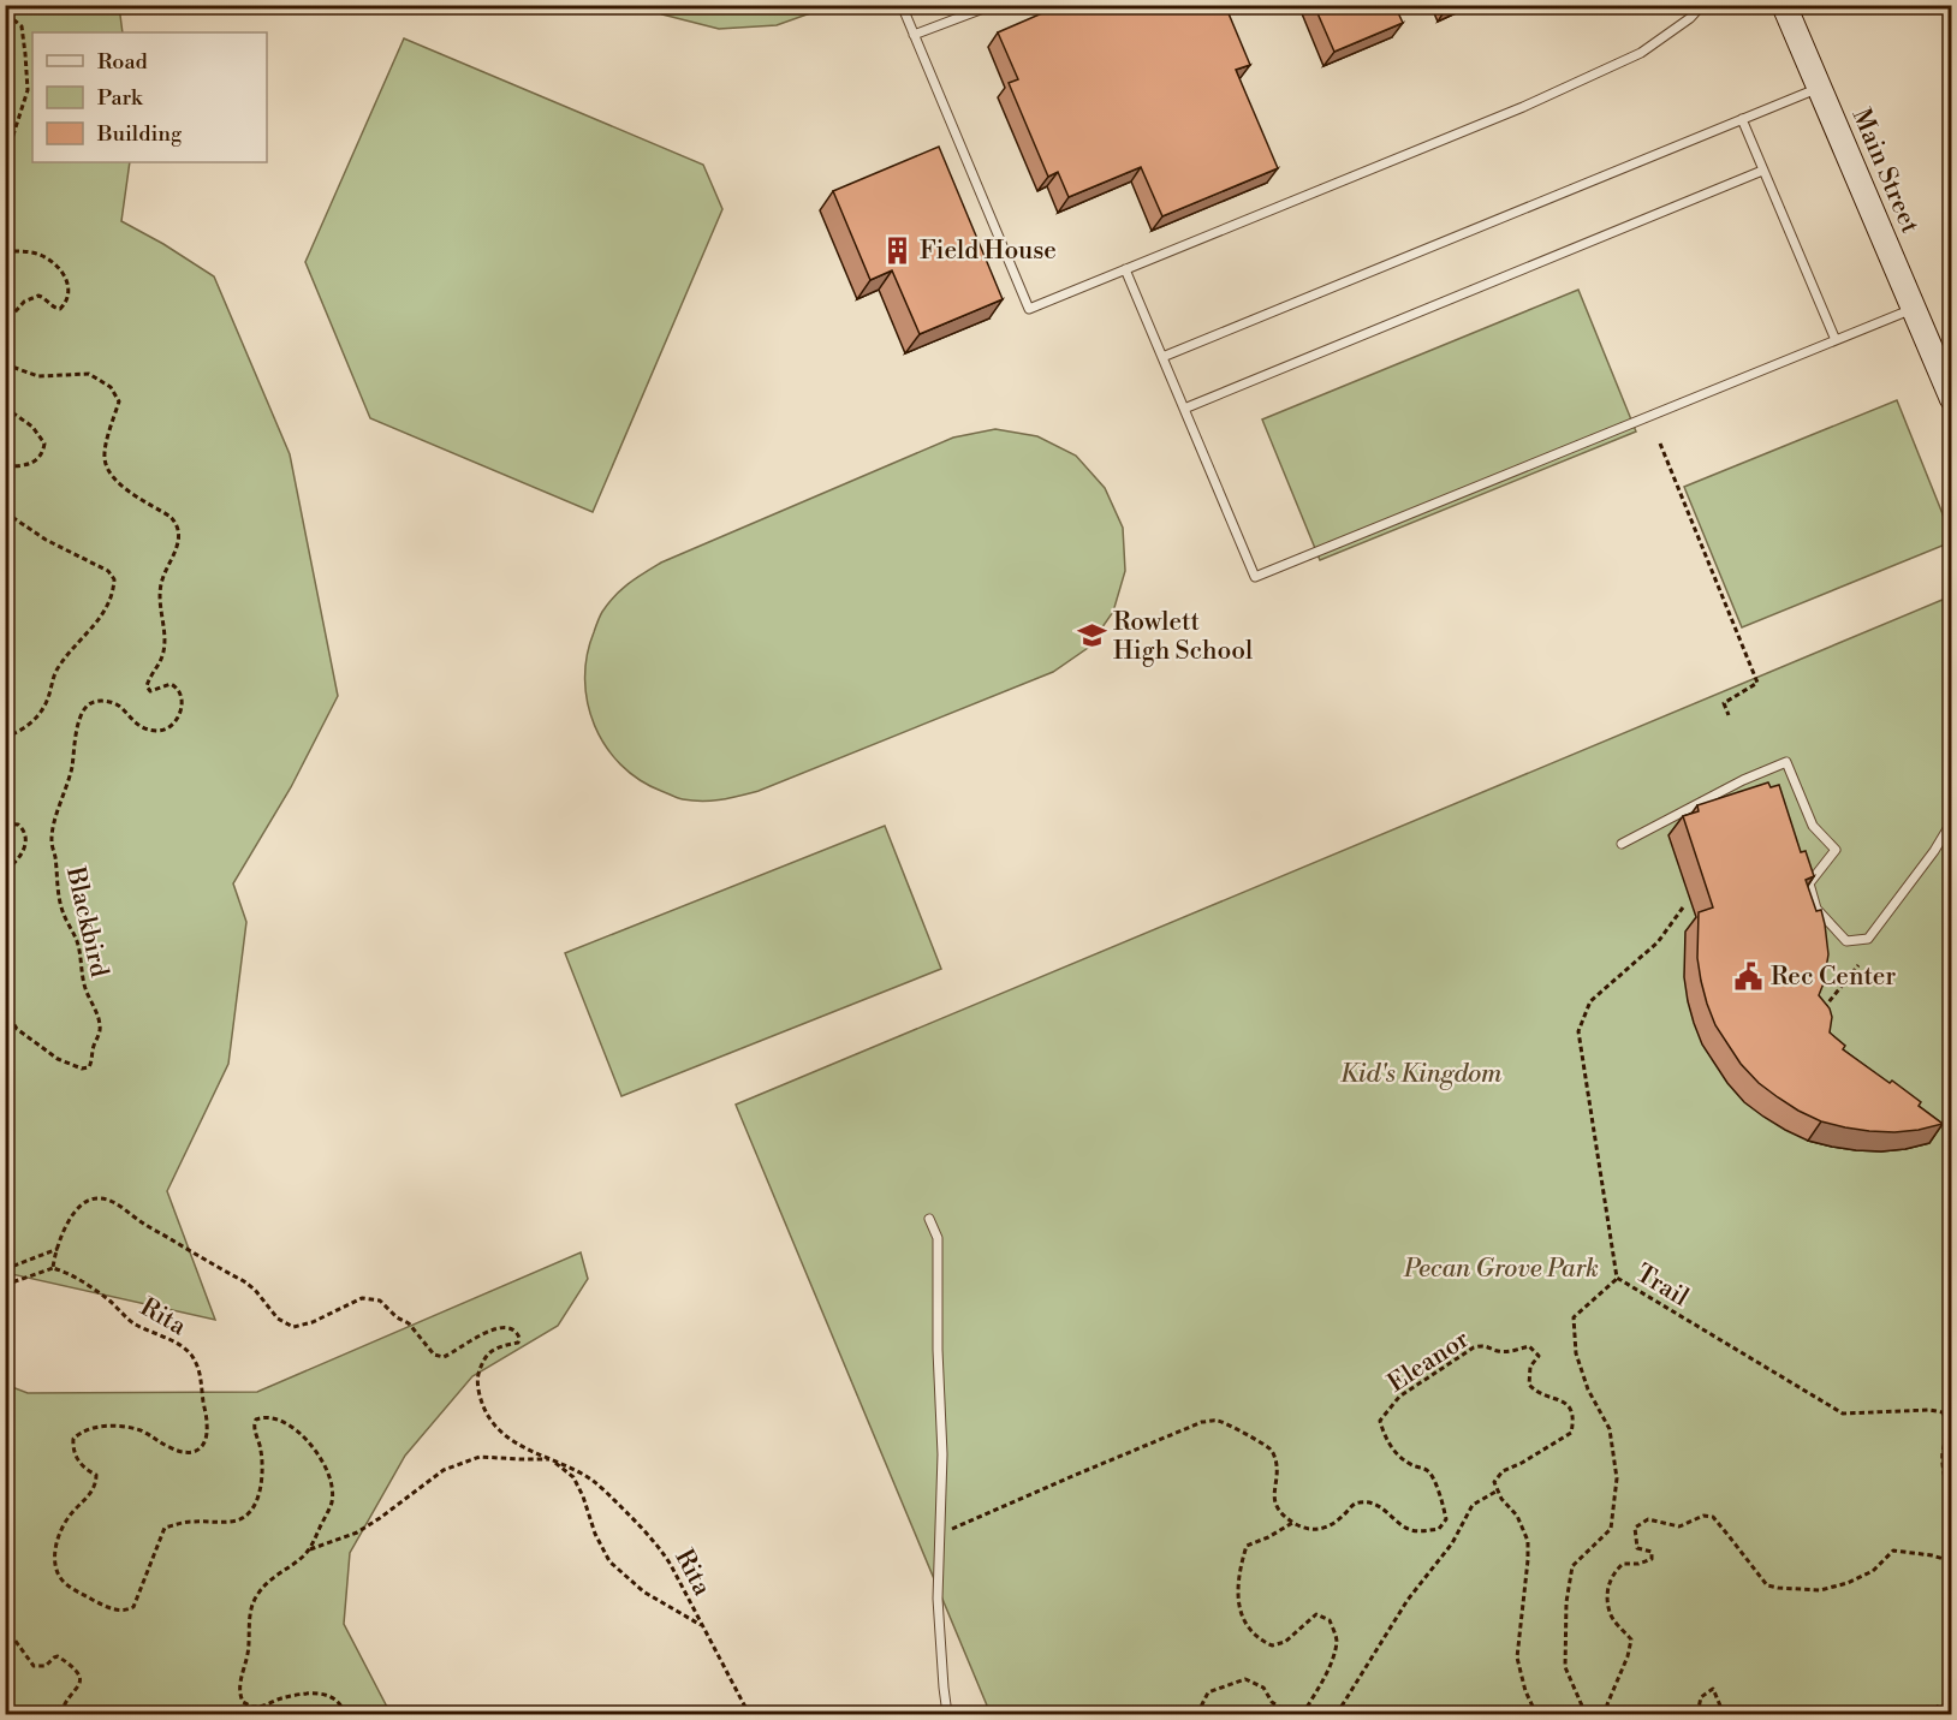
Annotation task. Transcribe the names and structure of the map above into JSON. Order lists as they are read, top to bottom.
{
  "streets": {
    "street": ["Main Street"],
    "path": [
      "Blackbird",
      "Trail",
      "Rita",
      "Eleanor"
    ]
  },
  "parks": ["Kid's Kingdom", "Pecan Grove Park"],
  "places": {
    "building": ["Field House"],
    "school or university": ["Rowlett High School"],
    "public building": ["Rec Center"]
  },
  "legend": ["Road", "Park", "Building"]
}
